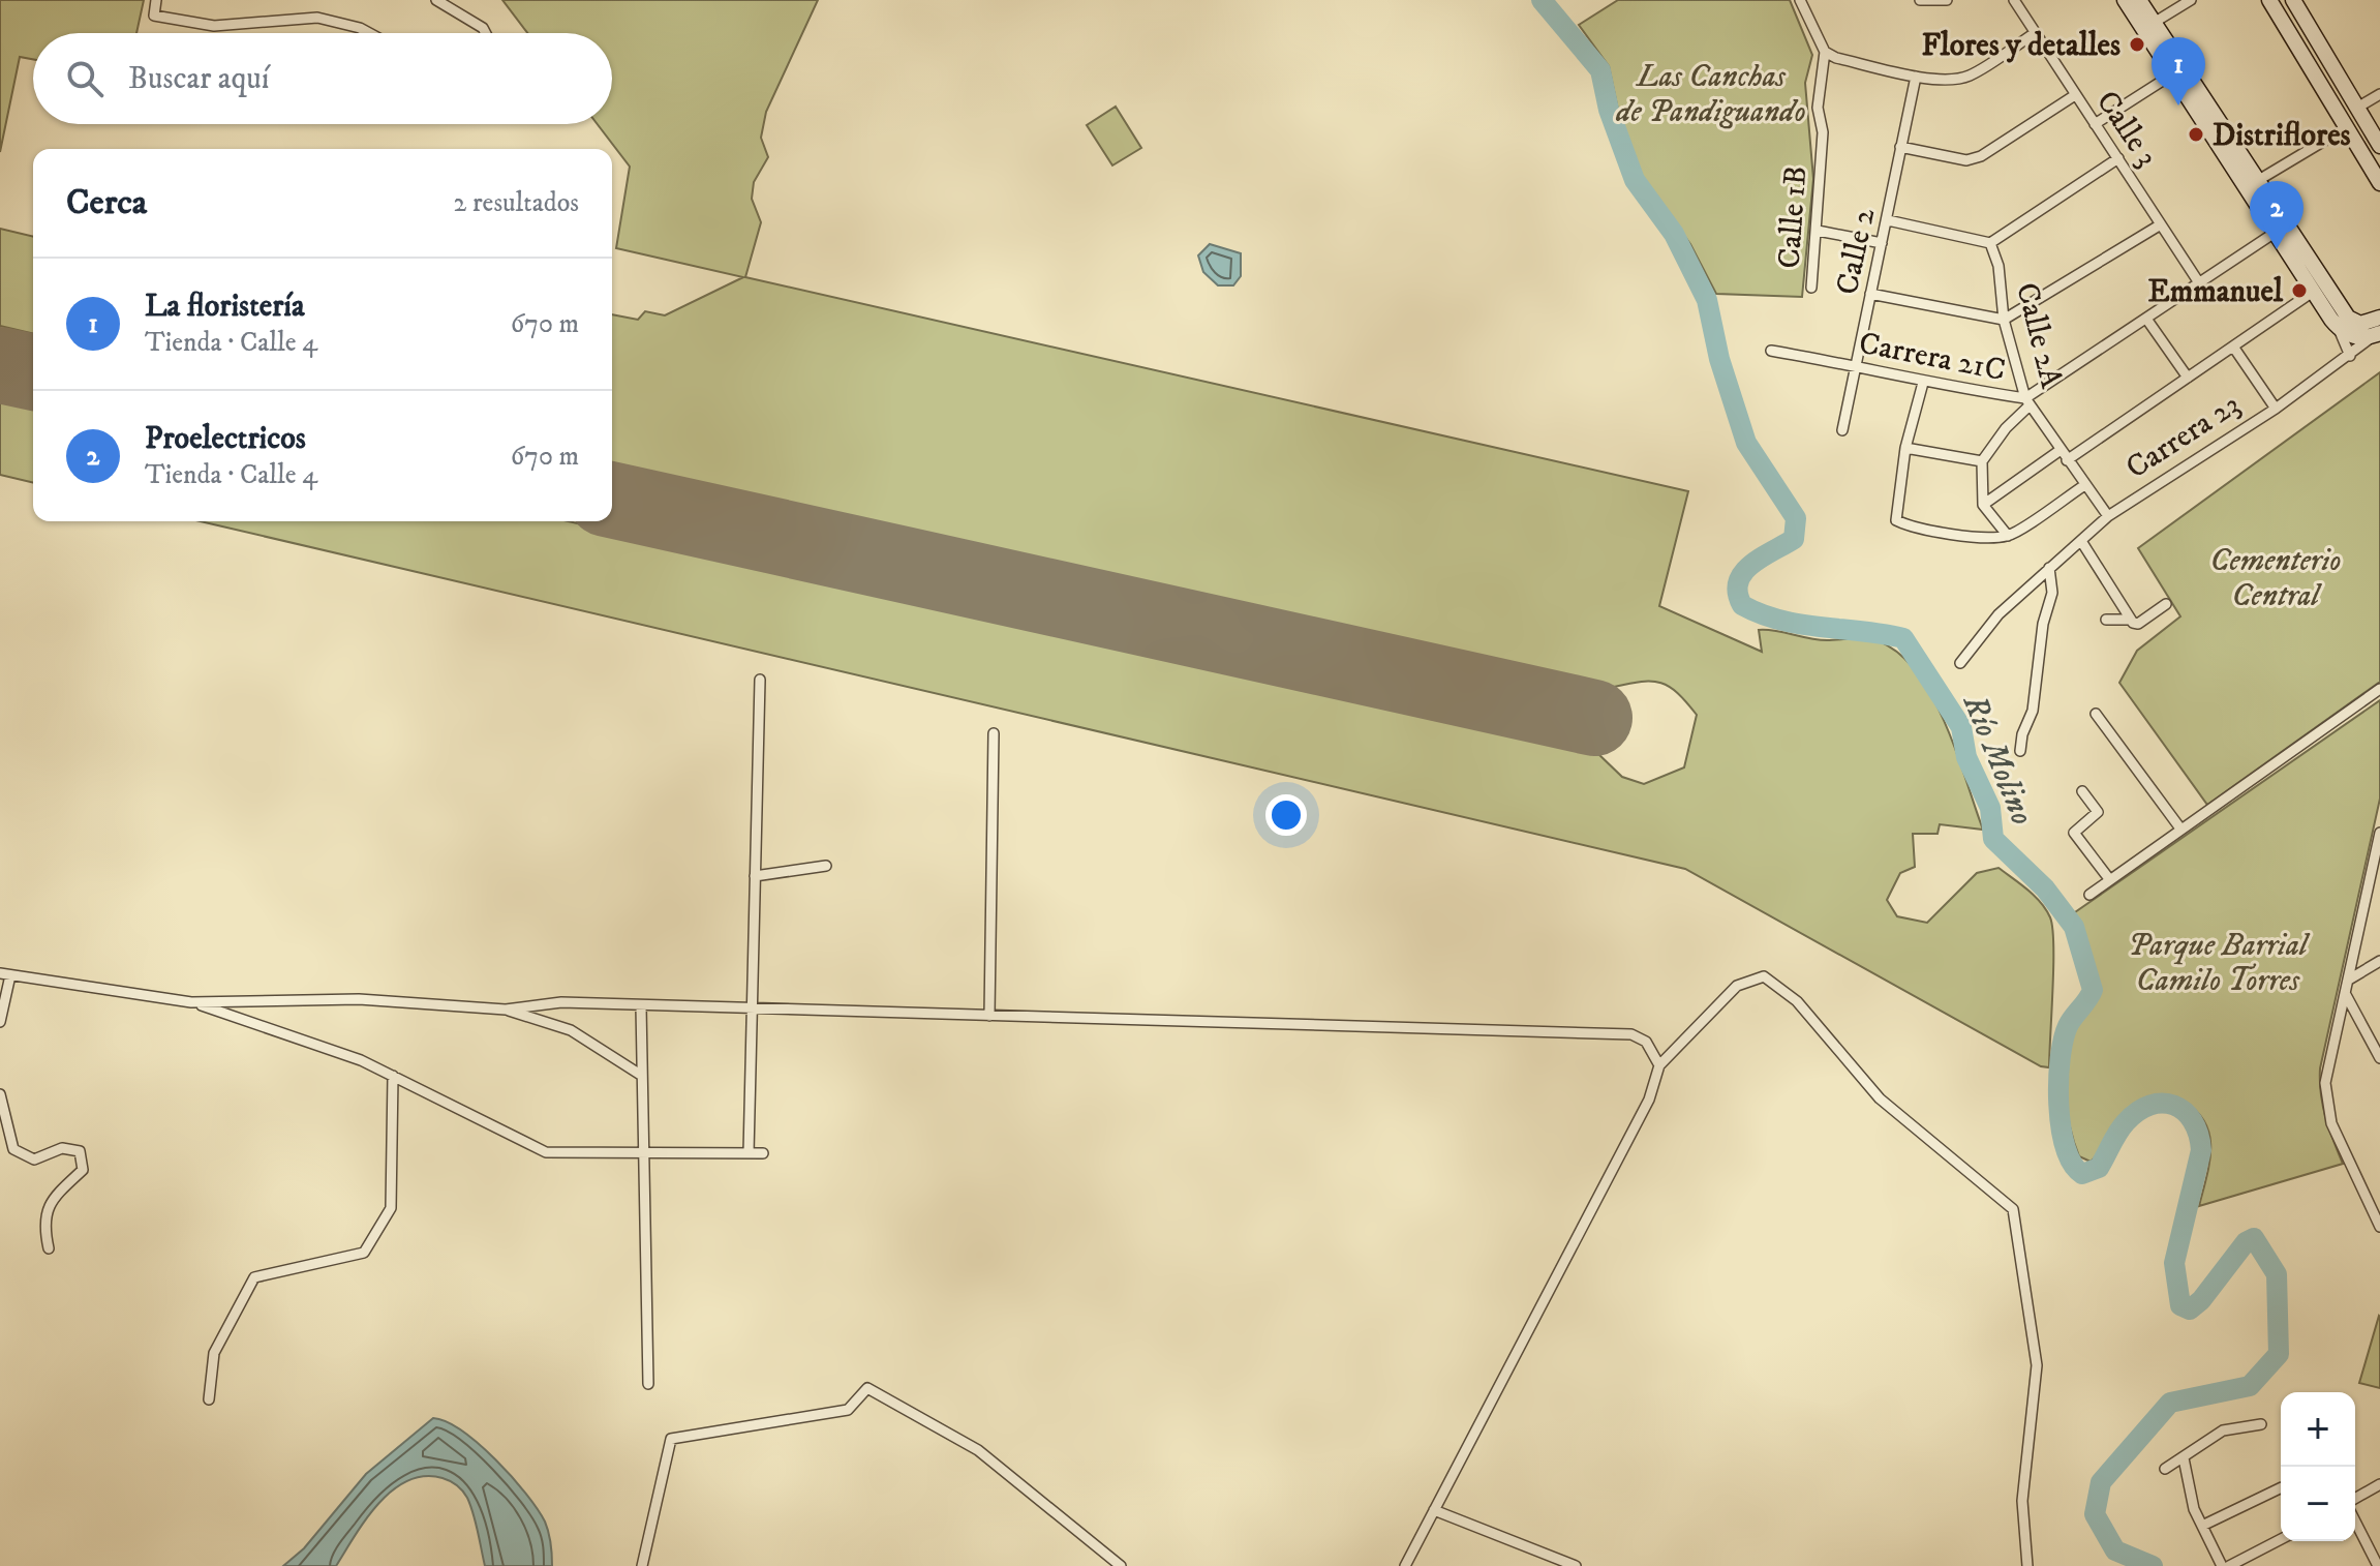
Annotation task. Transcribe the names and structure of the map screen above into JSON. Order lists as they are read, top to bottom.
{
  "streets": {
    "main road": ["Carrera 23"],
    "street": [
      "Calle 3",
      "Calle 1B",
      "Calle 2",
      "Calle 2A",
      "Carrera 21C"
    ]
  },
  "crossings": [
    ["Calle 3", "Carrera 21C"],
    ["Calle 2", "Carrera 21C"],
    ["Calle 2A", "Carrera 21C"],
    ["Calle 2A", "Carrera 23"]
  ],
  "water": ["Río Molino"],
  "parks": ["Las Canchas de Pandiguando", "Cementerio Central", "Parque Barrial Camilo Torres"],
  "places": ["Flores y detalles", "Distriflores", "Emmanuel"],
  "page": {
    "search": "Buscar aquí",
    "pins": ["1", "2"],
    "heading": ["Cerca", "2 resultados"],
    "list": [
      {
        "mark": "1",
        "name": "La floristería",
        "note": "Tienda · Calle 4",
        "value": "670 m"
      },
      {
        "mark": "2",
        "name": "Proelectricos",
        "note": "Tienda · Calle 4",
        "value": "670 m"
      }
    ],
    "map_buttons": ["+", "−"]
  }
}
